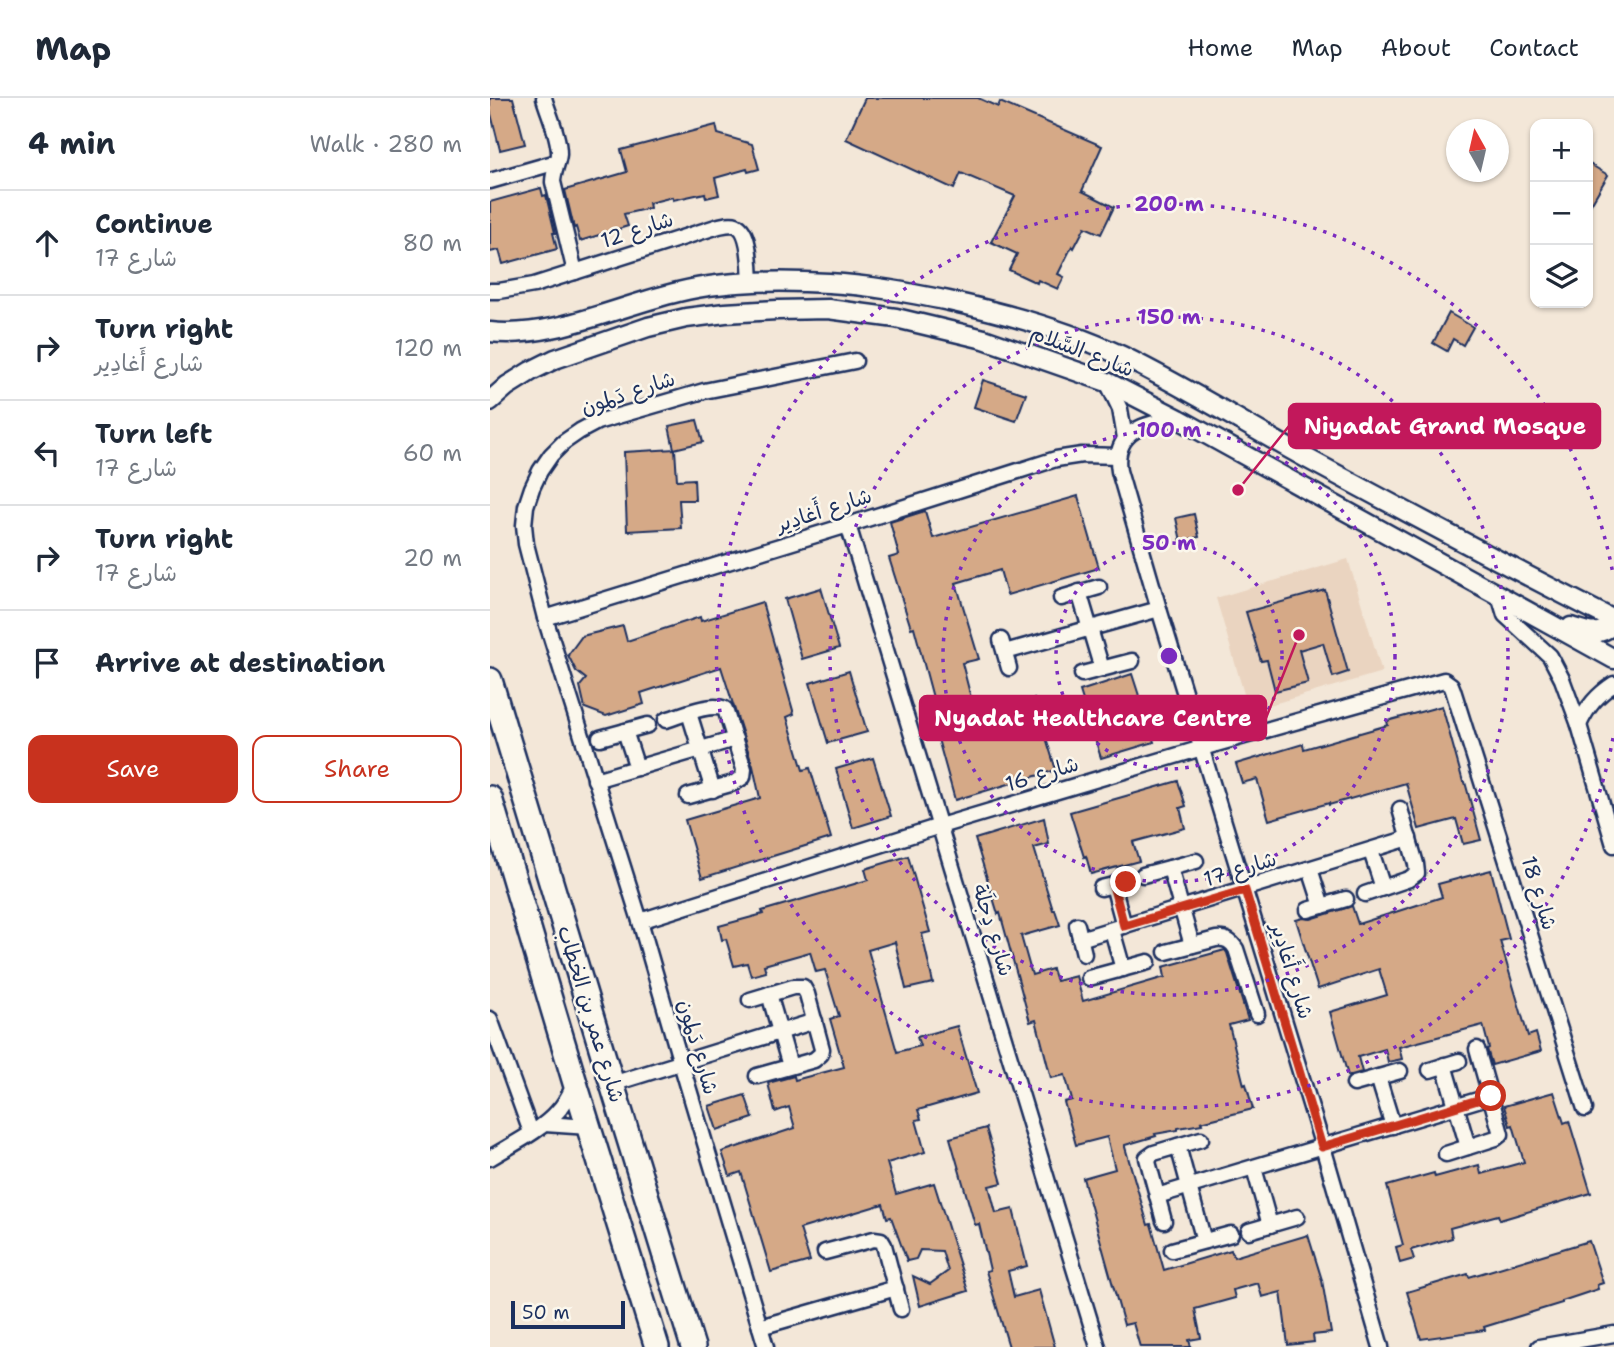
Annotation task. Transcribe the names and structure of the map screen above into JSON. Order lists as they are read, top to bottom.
{
  "streets": {
    "main road": ["شارع عمر بن الخطاب"],
    "street": [
      "شارع 12",
      "شارع السَّلام",
      "شارع دَلمون",
      "شارع أَغادِير",
      "شارع 16",
      "شارع 17",
      "شارع 18",
      "شارع دِجلَة"
    ]
  },
  "crossings": [
    ["شارع 12", "شارع السَّلام"],
    ["شارع دَلمون", "شارع أَغادِير"],
    ["شارع دَلمون", "شارع 16"],
    ["شارع أَغادِير", "شارع 16"],
    ["شارع أَغادِير", "شارع 17"],
    ["شارع أَغادِير", "شارع دِجلَة"],
    ["شارع 16", "شارع 18"],
    ["شارع 16", "شارع دِجلَة"]
  ],
  "places": ["Niyadat Grand Mosque", "Nyadat Healthcare Centre"],
  "scale_bar": "50 m",
  "north": "top",
  "page": {
    "header": "Map",
    "nav": [
      "Home",
      "Map",
      "About",
      "Contact"
    ],
    "heading": ["4 min", "Walk · 280 m"],
    "map_buttons": ["+", "−"],
    "list": [
      ["Continue", "شارع 17", "80 m"],
      ["Turn right", "شارع أَغادِير", "120 m"],
      ["Turn left", "شارع 17", "60 m"],
      ["Turn right", "شارع 17", "20 m"],
      "Arrive at destination"
    ],
    "buttons": ["Save", "Share"],
    "scale": "50 m"
  },
  "rings": [
    "200 m",
    "150 m",
    "100 m",
    "50 m"
  ]
}
